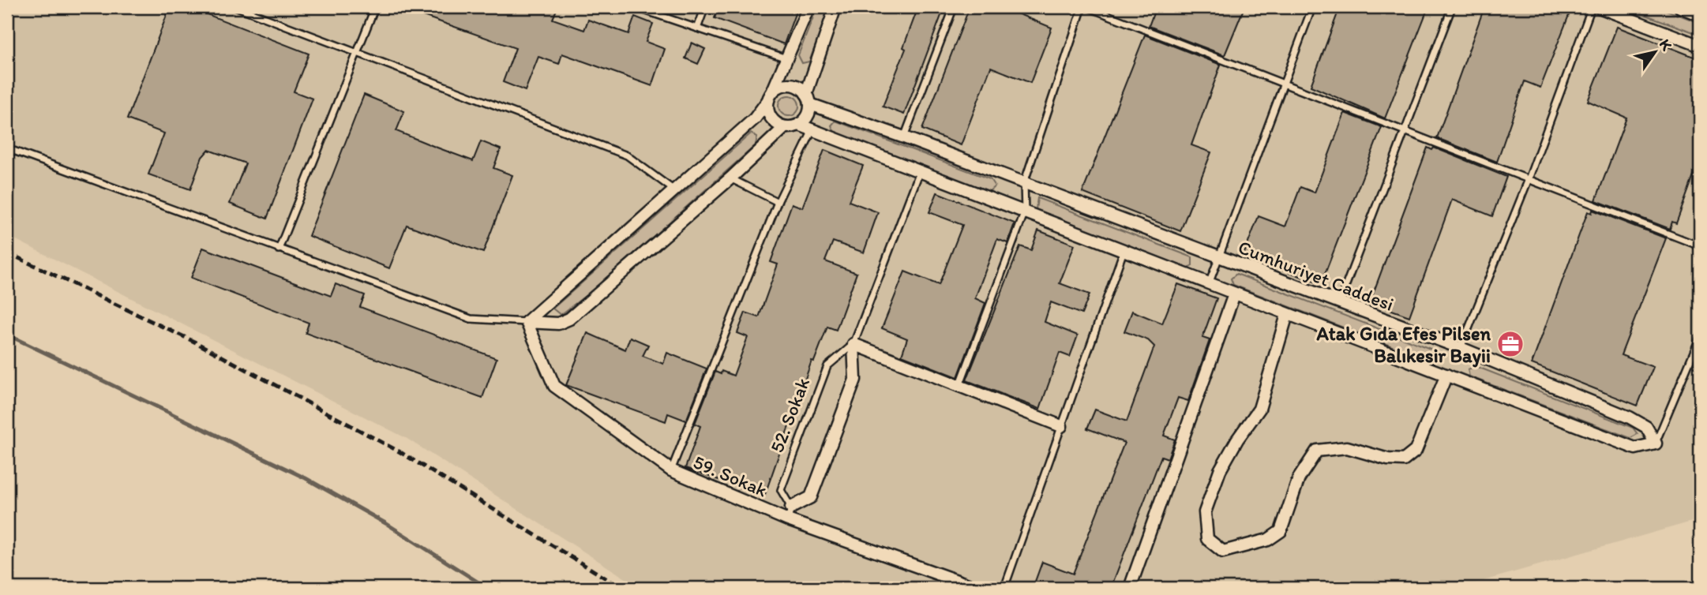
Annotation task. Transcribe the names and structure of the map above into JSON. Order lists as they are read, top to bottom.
{
  "streets": {
    "street": ["Cumhuriyet Caddesi", "52. Sokak", "59. Sokak"]
  },
  "crossings": [
    ["52. Sokak", "59. Sokak"]
  ],
  "places": {
    "office": ["Atak Gıda Efes Pilsen Balıkesir Bayii"]
  },
  "north": "top right"
}
